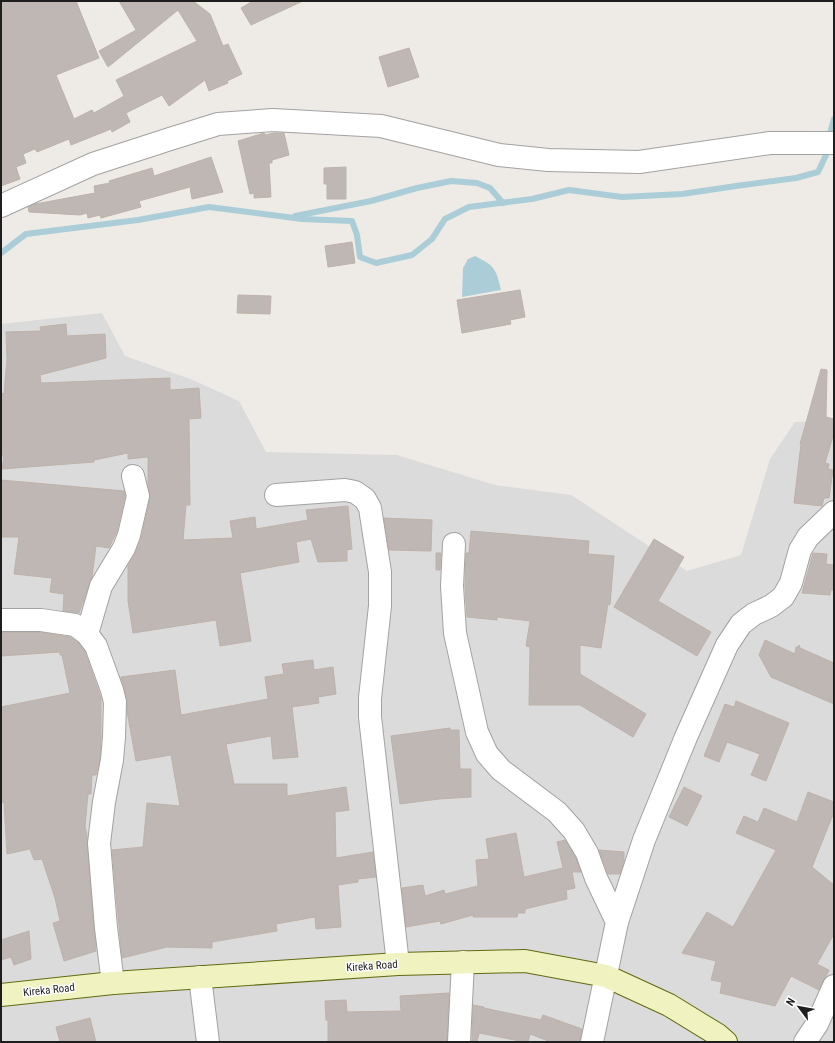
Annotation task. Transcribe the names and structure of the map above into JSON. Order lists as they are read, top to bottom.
{
  "streets": {
    "main road": ["Kireka Road"]
  },
  "north": "top left"
}
